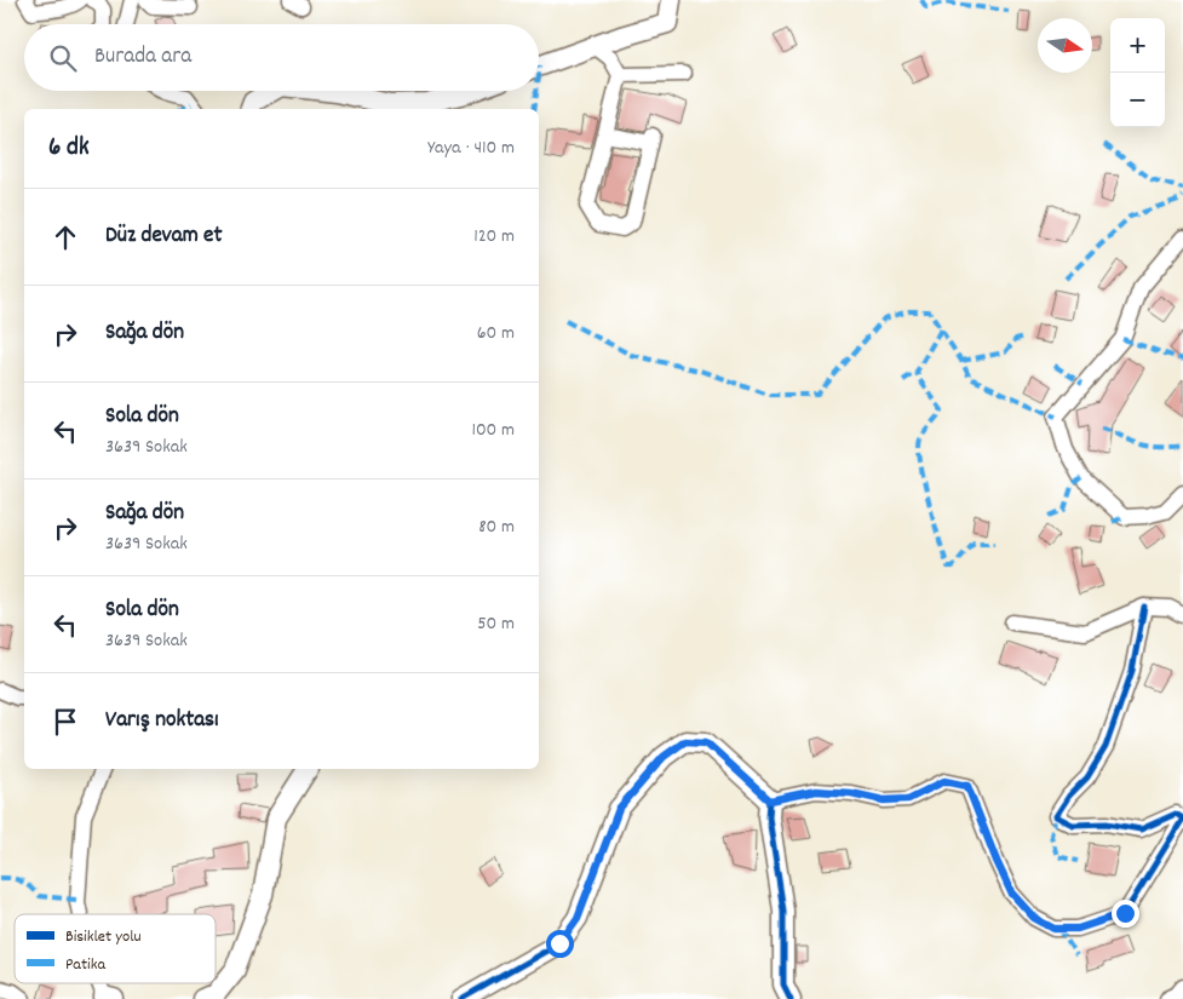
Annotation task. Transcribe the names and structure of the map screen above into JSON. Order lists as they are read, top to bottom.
{
  "legend": ["Bisiklet yolu", "Patika"],
  "north": "right",
  "page": {
    "map_buttons": ["+", "−"],
    "search": "Burada ara",
    "heading": ["6 dk", "Yaya · 410 m"],
    "list": [
      ["Düz devam et", "120 m"],
      ["Sağa dön", "60 m"],
      ["Sola dön", "3639 Sokak", "100 m"],
      ["Sağa dön", "3639 Sokak", "80 m"],
      ["Sola dön", "3639 Sokak", "50 m"],
      "Varış noktası"
    ]
  }
}
